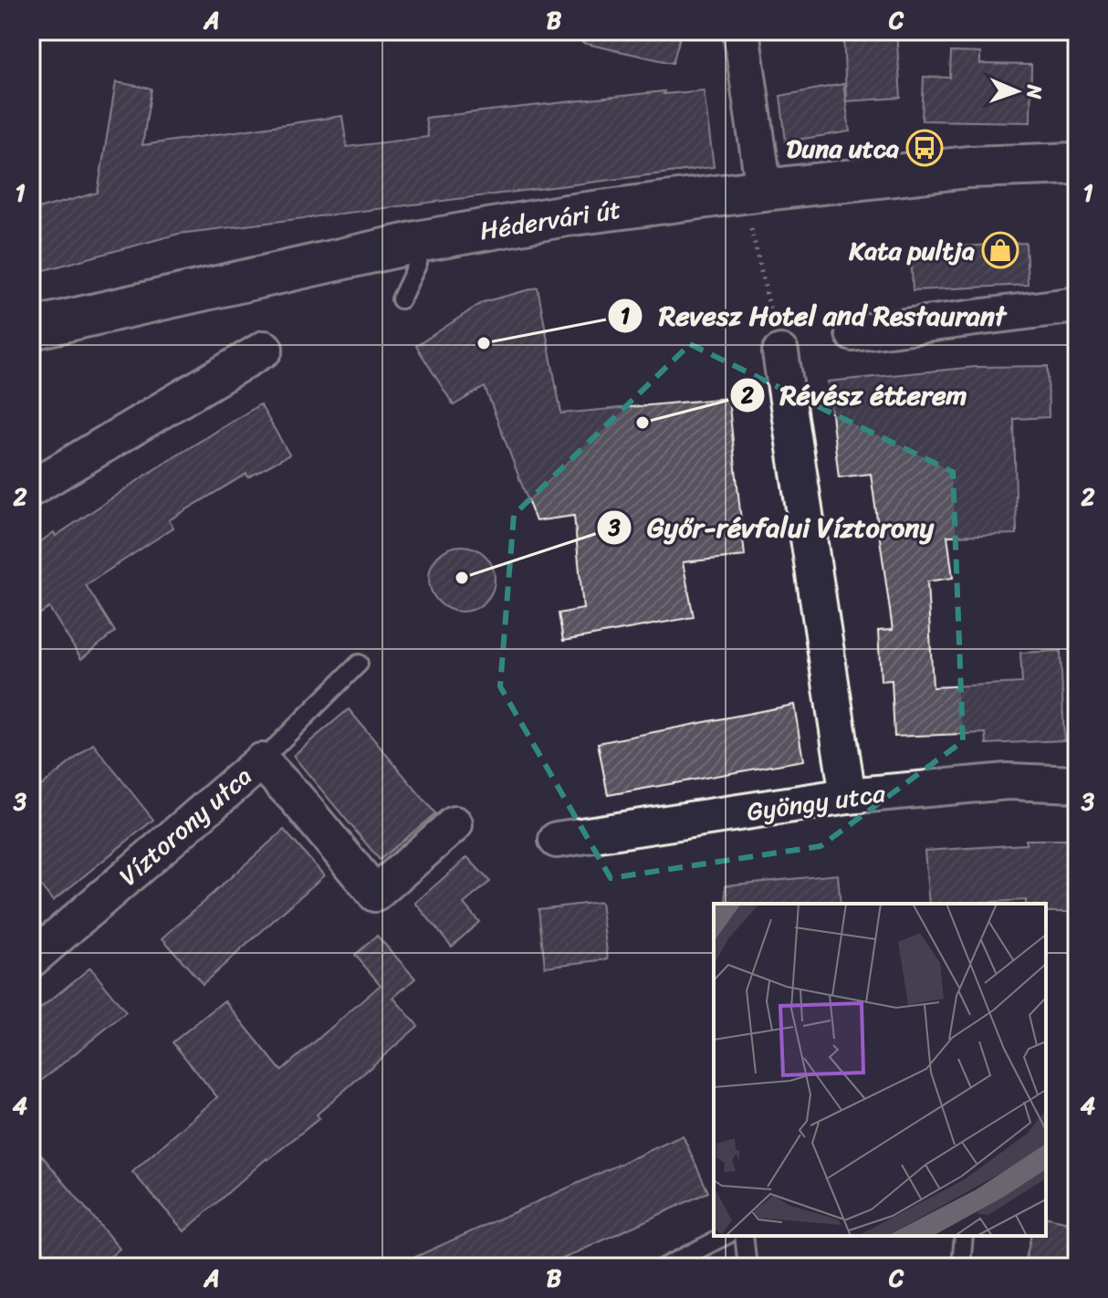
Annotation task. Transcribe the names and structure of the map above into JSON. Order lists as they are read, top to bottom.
{
  "streets": {
    "street": ["Hédervári út", "Gyöngy utca", "Víztorony utca"]
  },
  "places": {
    "bus stop": ["Duna utca"],
    "shop": ["Kata pultja"],
    "other": ["Revesz Hotel and Restaurant", "Révész étterem", "Győr-révfalui Víztorony"]
  },
  "north": "right",
  "grid": {
    "columns": ["A", "B", "C"],
    "rows": [
      "1",
      "2",
      "3",
      "4"
    ]
  }
}
